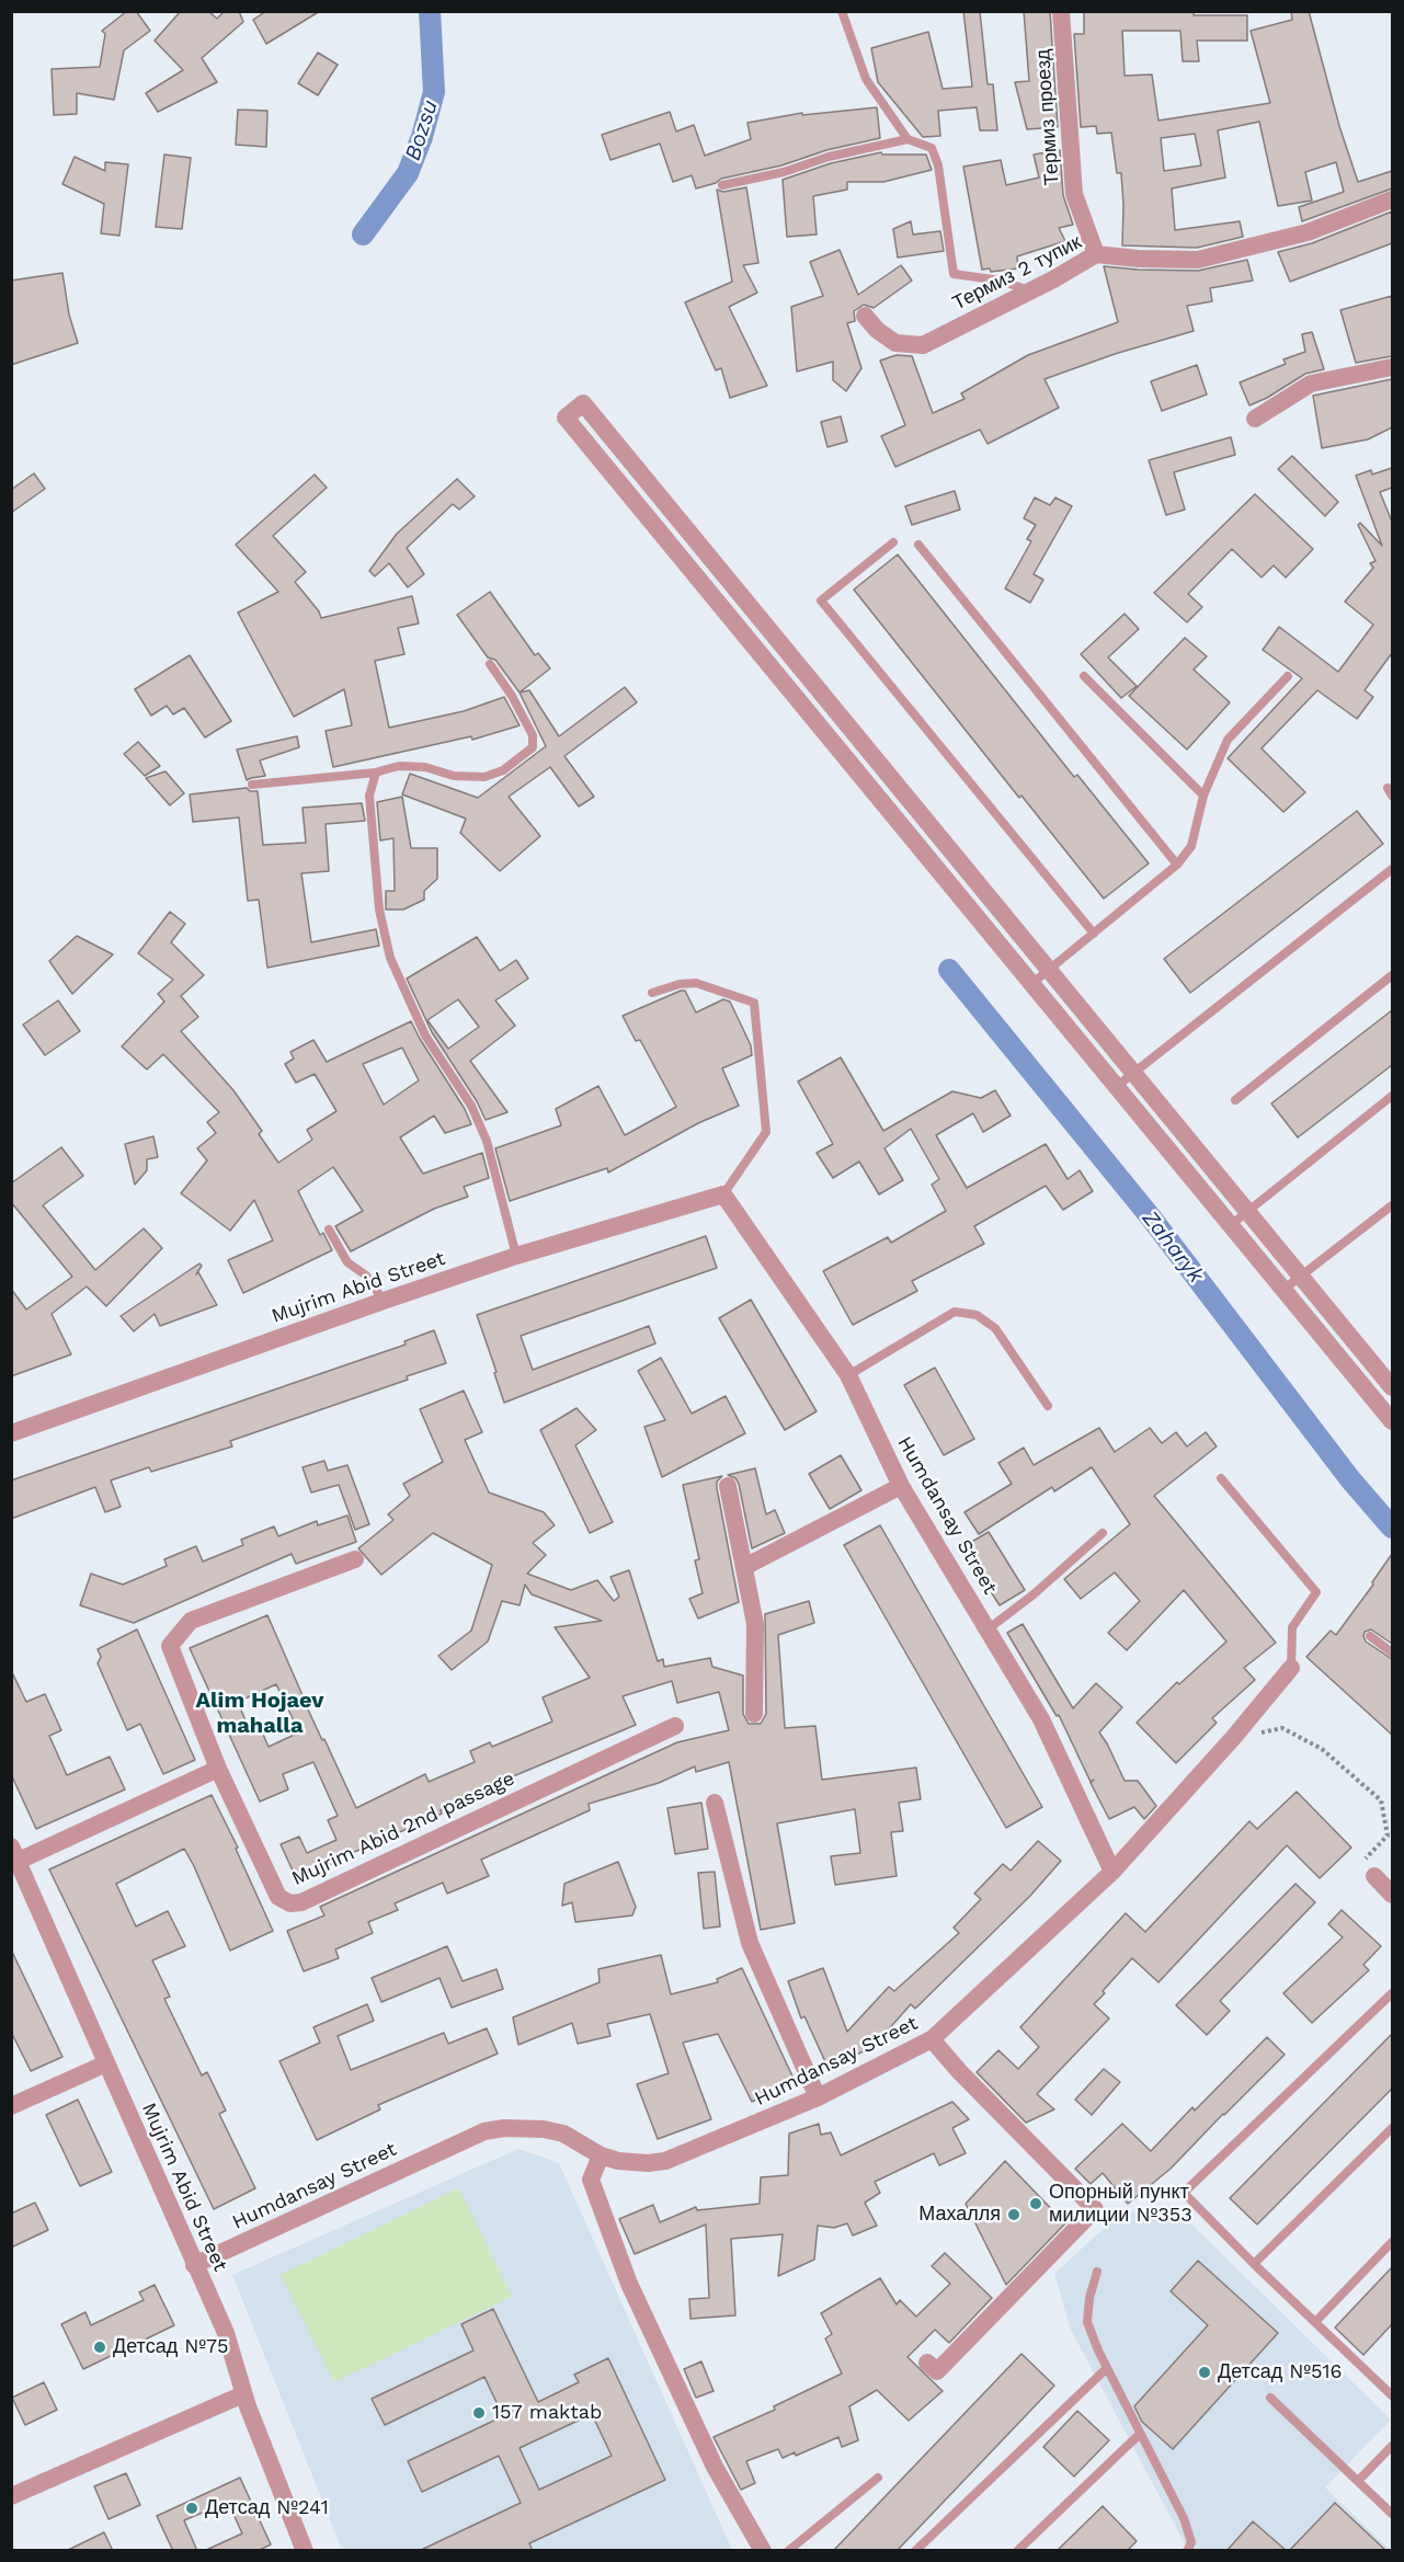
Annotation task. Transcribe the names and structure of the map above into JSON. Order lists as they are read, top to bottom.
{
  "streets": {
    "street": [
      "Термиз проезд",
      "Термиз 2 тупик",
      "Mujrim Abid Street",
      "Humdansay Street",
      "Mujrim Abid 2nd passage"
    ]
  },
  "crossings": [
    ["Термиз проезд", "Термиз 2 тупик"],
    ["Mujrim Abid Street", "Humdansay Street"]
  ],
  "districts": ["Alim Hojaev mahalla"],
  "water": ["Bozsu", "Zaharyk"],
  "places": [
    "Опорный пункт милиции №353",
    "Махалля",
    "Детсад №75",
    "Детсад №516",
    "157 maktab",
    "Детсад №241"
  ]
}
